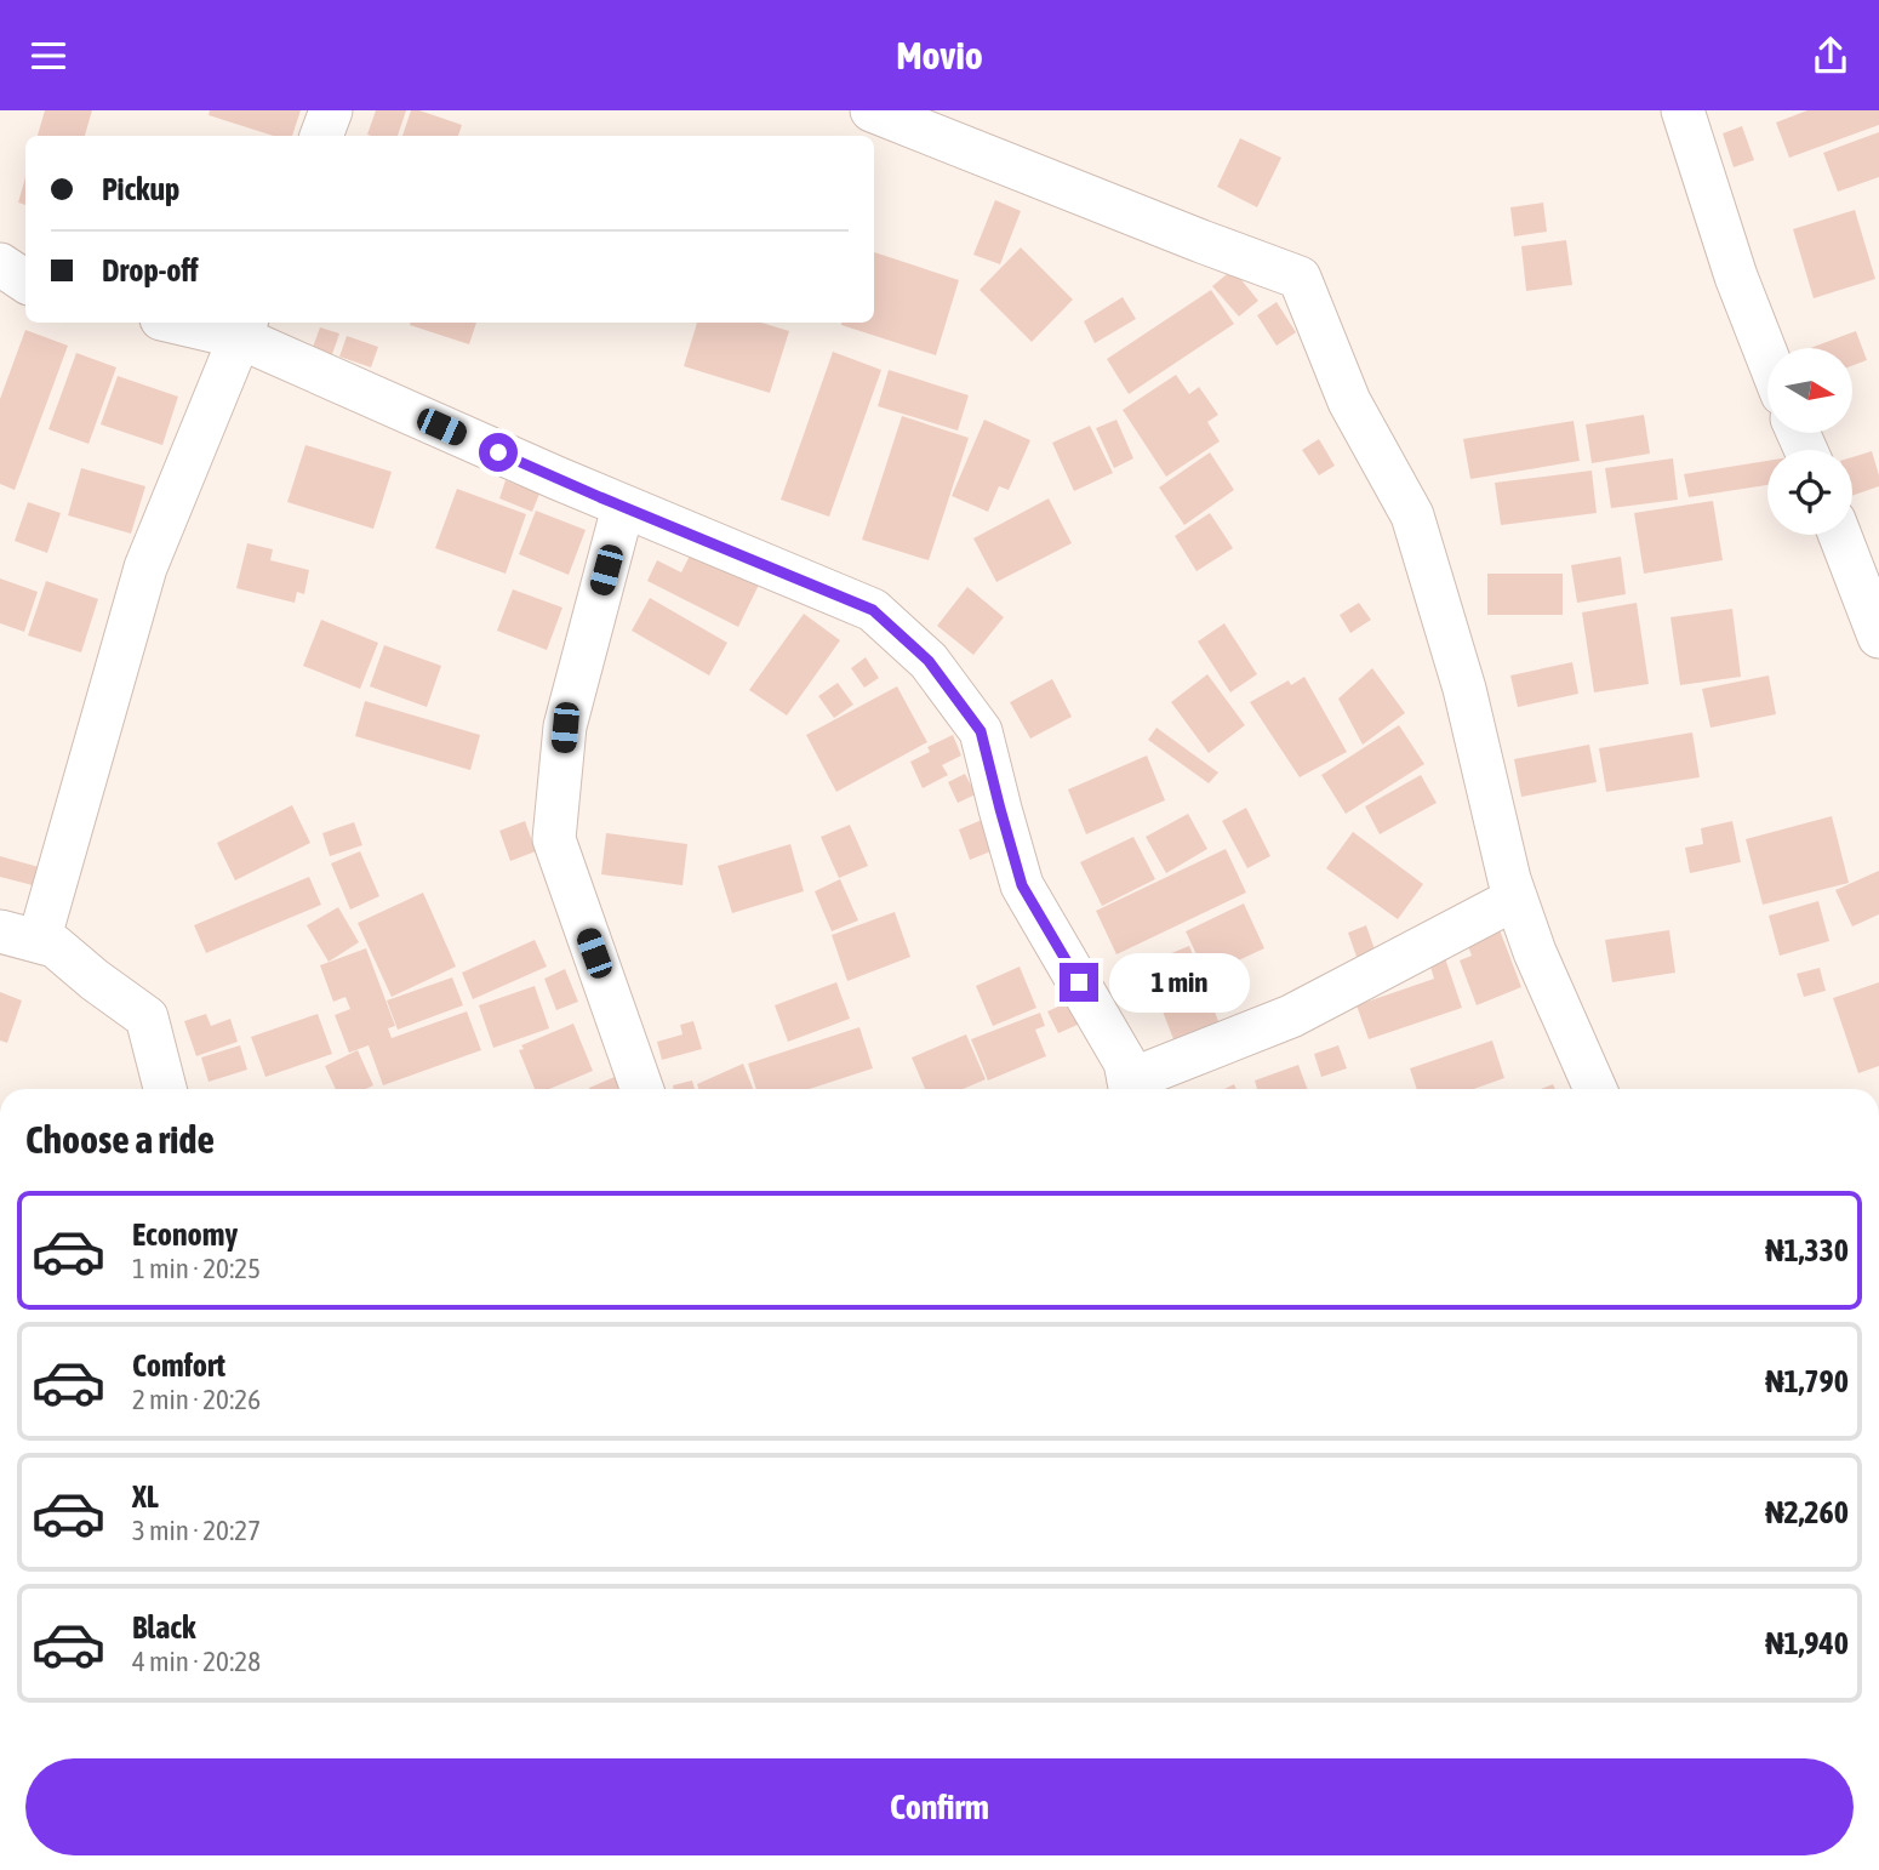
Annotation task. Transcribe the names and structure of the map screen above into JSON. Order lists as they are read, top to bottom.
{
  "north": "right",
  "page": {
    "header": "Movio",
    "banner": ["Pickup", "Drop-off"],
    "bubble": "1 min",
    "heading": "Choose a ride",
    "list": [
      {
        "name": "Economy",
        "note": "1 min · 20:25",
        "value": "₦1,330"
      },
      {
        "name": "Comfort",
        "note": "2 min · 20:26",
        "value": "₦1,790"
      },
      {
        "name": "XL",
        "note": "3 min · 20:27",
        "value": "₦2,260"
      },
      {
        "name": "Black",
        "note": "4 min · 20:28",
        "value": "₦1,940"
      }
    ],
    "buttons": "Confirm"
  }
}
